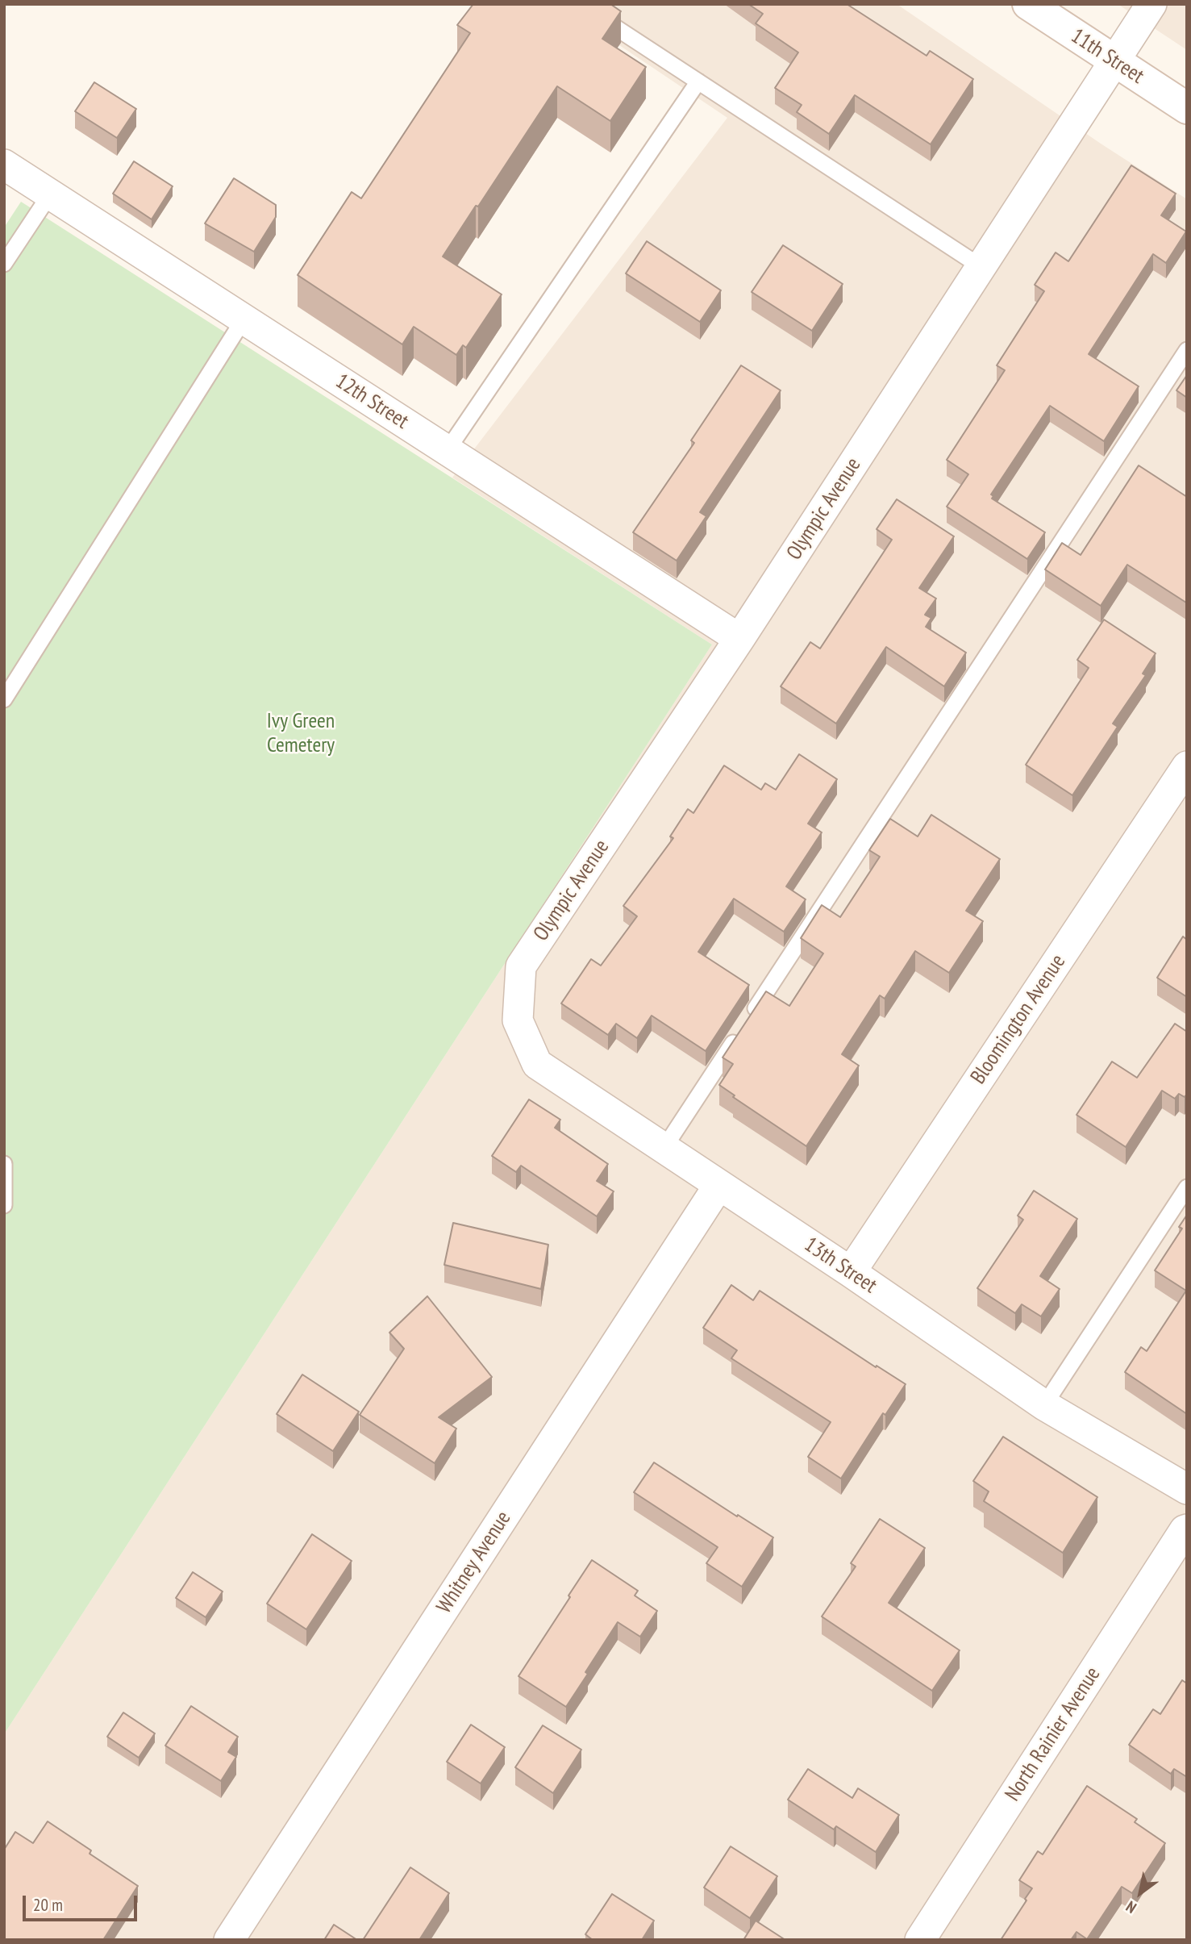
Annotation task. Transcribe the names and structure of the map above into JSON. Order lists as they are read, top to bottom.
{
  "streets": {
    "main road": ["11th Street"],
    "street": [
      "12th Street",
      "Olympic Avenue",
      "Bloomington Avenue",
      "13th Street",
      "Whitney Avenue",
      "North Rainier Avenue"
    ]
  },
  "crossings": [
    ["11th Street", "Olympic Avenue"],
    ["12th Street", "Olympic Avenue"],
    ["Olympic Avenue", "13th Street"],
    ["Bloomington Avenue", "13th Street"],
    ["13th Street", "Whitney Avenue"]
  ],
  "parks": ["Ivy Green Cemetery"],
  "scale_bar": "20 m",
  "north": "bottom left"
}
